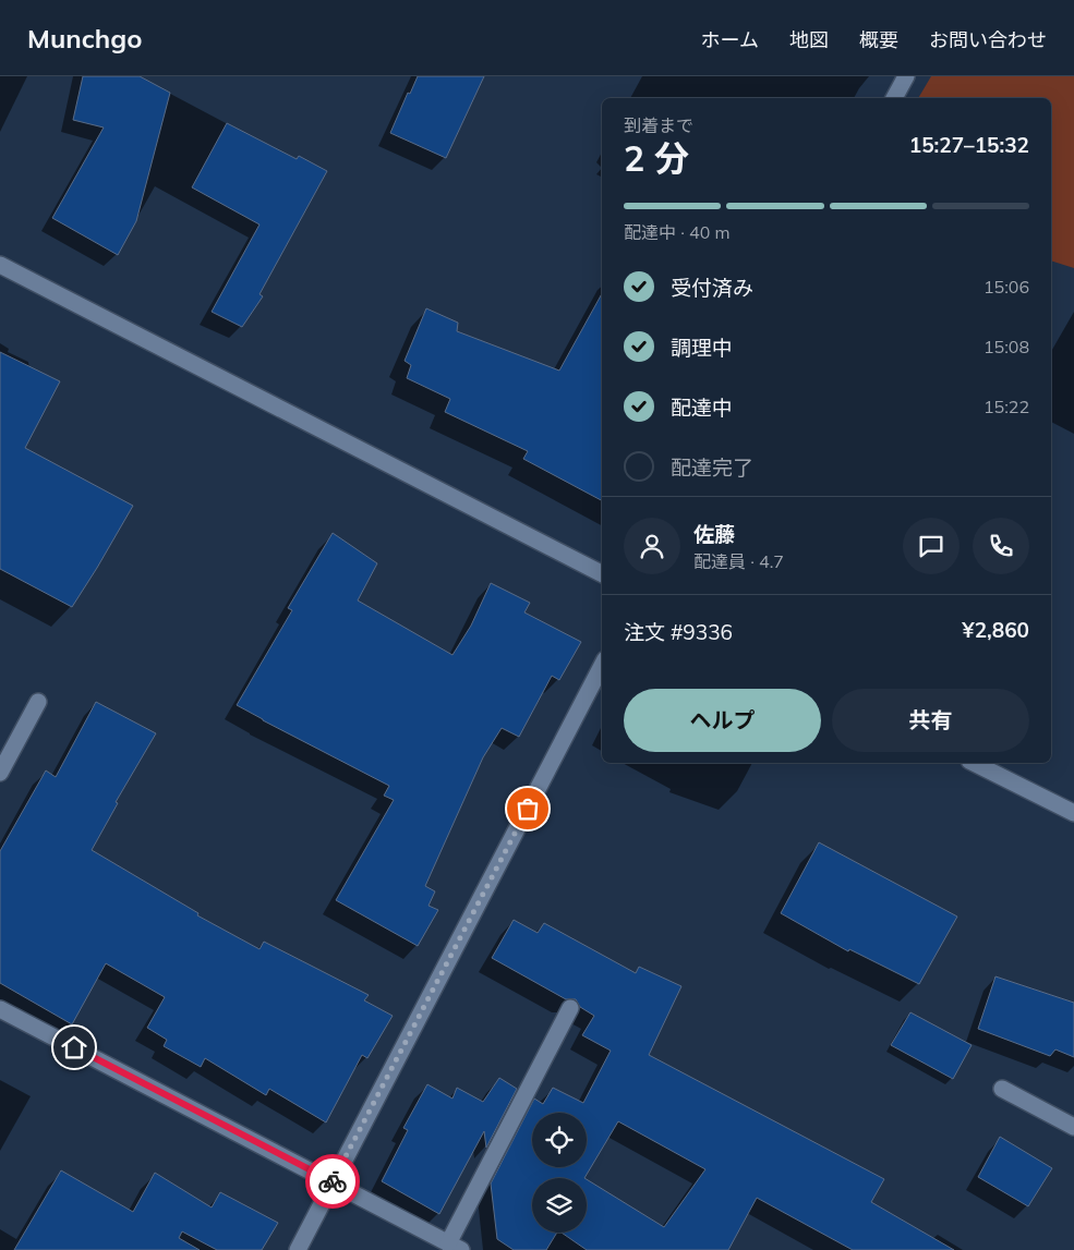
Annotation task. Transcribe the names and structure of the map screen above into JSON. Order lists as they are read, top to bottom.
{
  "page": {
    "header": "Munchgo",
    "nav": [
      "ホーム",
      "地図",
      "概要",
      "お問い合わせ"
    ],
    "heading": ["2 分", "到着まで", "15:27–15:32"],
    "panel": [
      "佐藤",
      "配達員 · 4.7",
      "注文 #9336",
      "¥2,860"
    ],
    "bar": "配達中 · 40 m",
    "list": [
      ["受付済み", "15:06"],
      ["調理中", "15:08"],
      ["配達中", "15:22"],
      "配達完了"
    ],
    "buttons": ["ヘルプ", "共有"]
  }
}
